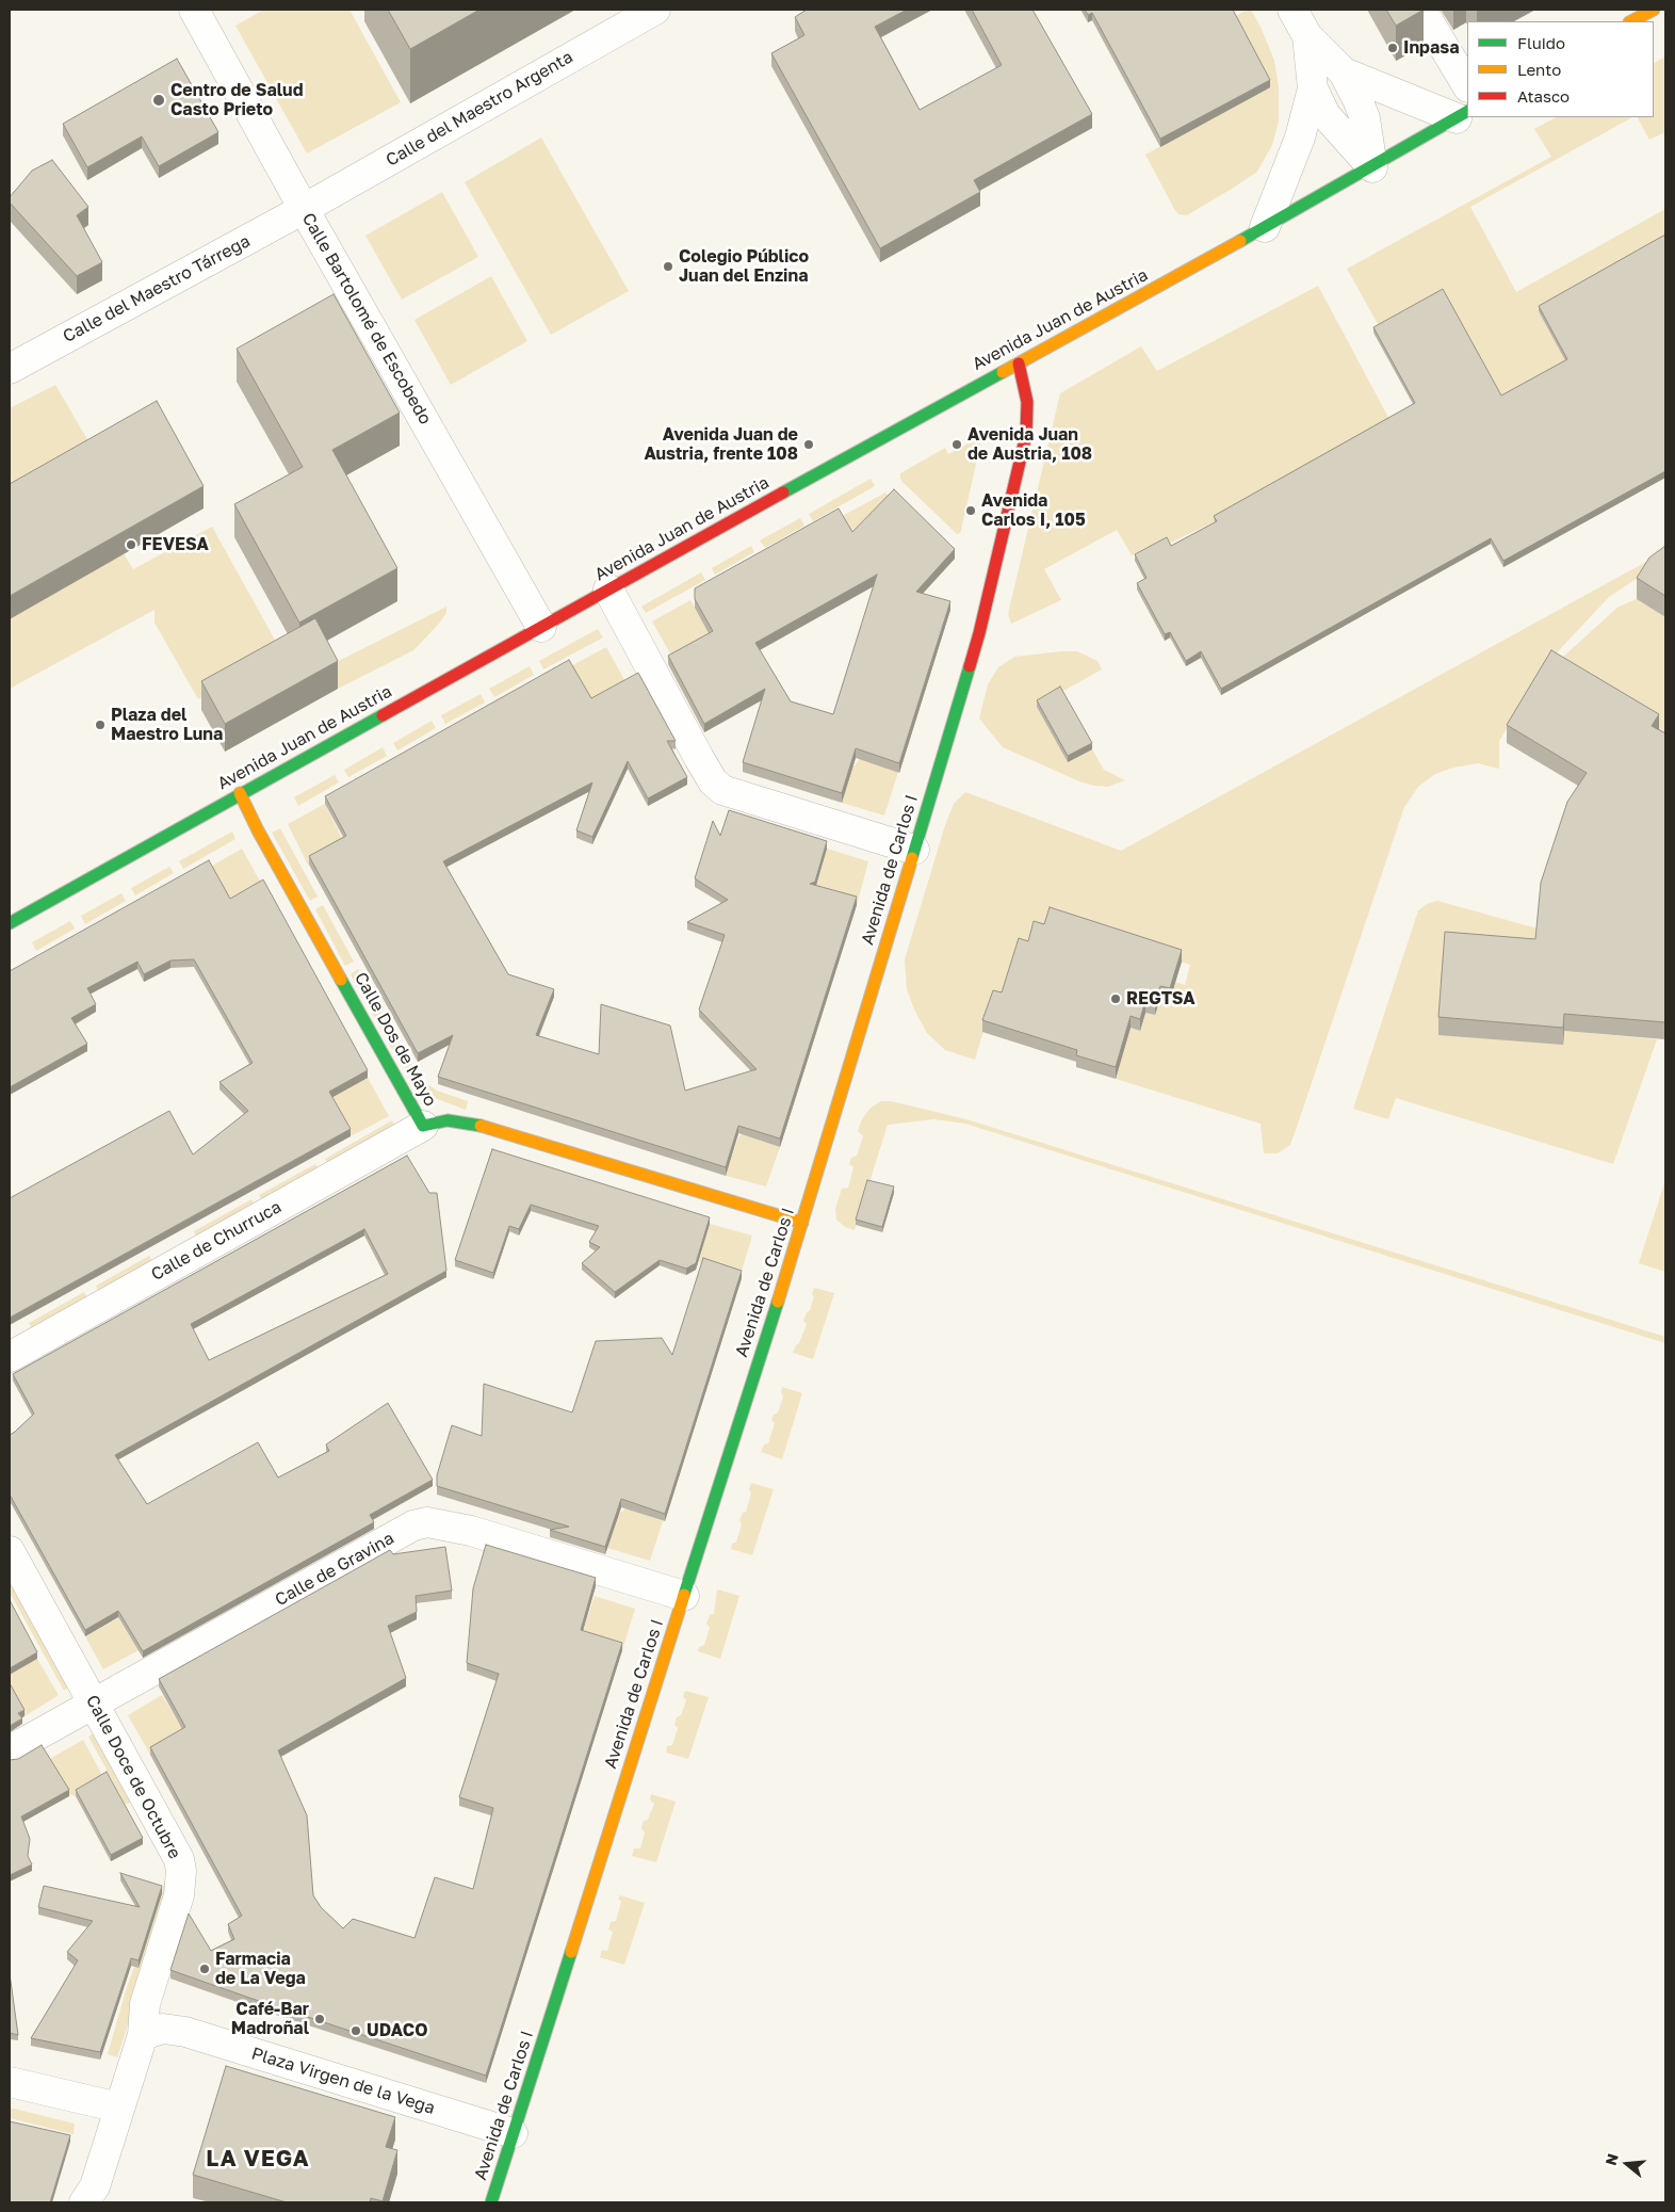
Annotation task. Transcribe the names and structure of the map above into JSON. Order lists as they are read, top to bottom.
{
  "streets": {
    "main road": ["Avenida Juan de Austria", "Avenida de Carlos I", "Calle Dos de Mayo"],
    "street": [
      "Calle del Maestro Argenta",
      "Calle del Maestro Tárrega",
      "Calle Bartolomé de Escobedo",
      "Calle de Churruca",
      "Calle de Gravina",
      "Calle Doce de Octubre",
      "Plaza Virgen de la Vega"
    ]
  },
  "crossings": [
    ["Calle del Maestro Argenta", "Calle del Maestro Tárrega"],
    ["Calle del Maestro Argenta", "Calle Bartolomé de Escobedo"],
    ["Calle del Maestro Tárrega", "Calle Bartolomé de Escobedo"],
    ["Calle Bartolomé de Escobedo", "Avenida Juan de Austria"],
    ["Avenida Juan de Austria", "Avenida de Carlos I"],
    ["Avenida Juan de Austria", "Calle Dos de Mayo"],
    ["Avenida de Carlos I", "Calle Dos de Mayo"],
    ["Avenida de Carlos I", "Calle de Gravina"],
    ["Avenida de Carlos I", "Plaza Virgen de la Vega"],
    ["Calle Dos de Mayo", "Calle de Churruca"],
    ["Calle de Gravina", "Calle Doce de Octubre"],
    ["Calle Doce de Octubre", "Plaza Virgen de la Vega"]
  ],
  "districts": ["LA VEGA"],
  "places": [
    "Inpasa",
    "Centro de Salud Casto Prieto",
    "Colegio Público Juan del Enzina",
    "Avenida Juan de Austria, frente 108",
    "Avenida Juan de Austria, 108",
    "Avenida Carlos I, 105",
    "FEVESA",
    "Plaza del Maestro Luna",
    "REGTSA",
    "Farmacia de La Vega",
    "Café-Bar Madroñal",
    "UDACO"
  ],
  "legend": ["Fluido", "Lento", "Atasco"],
  "north": "left"
}
